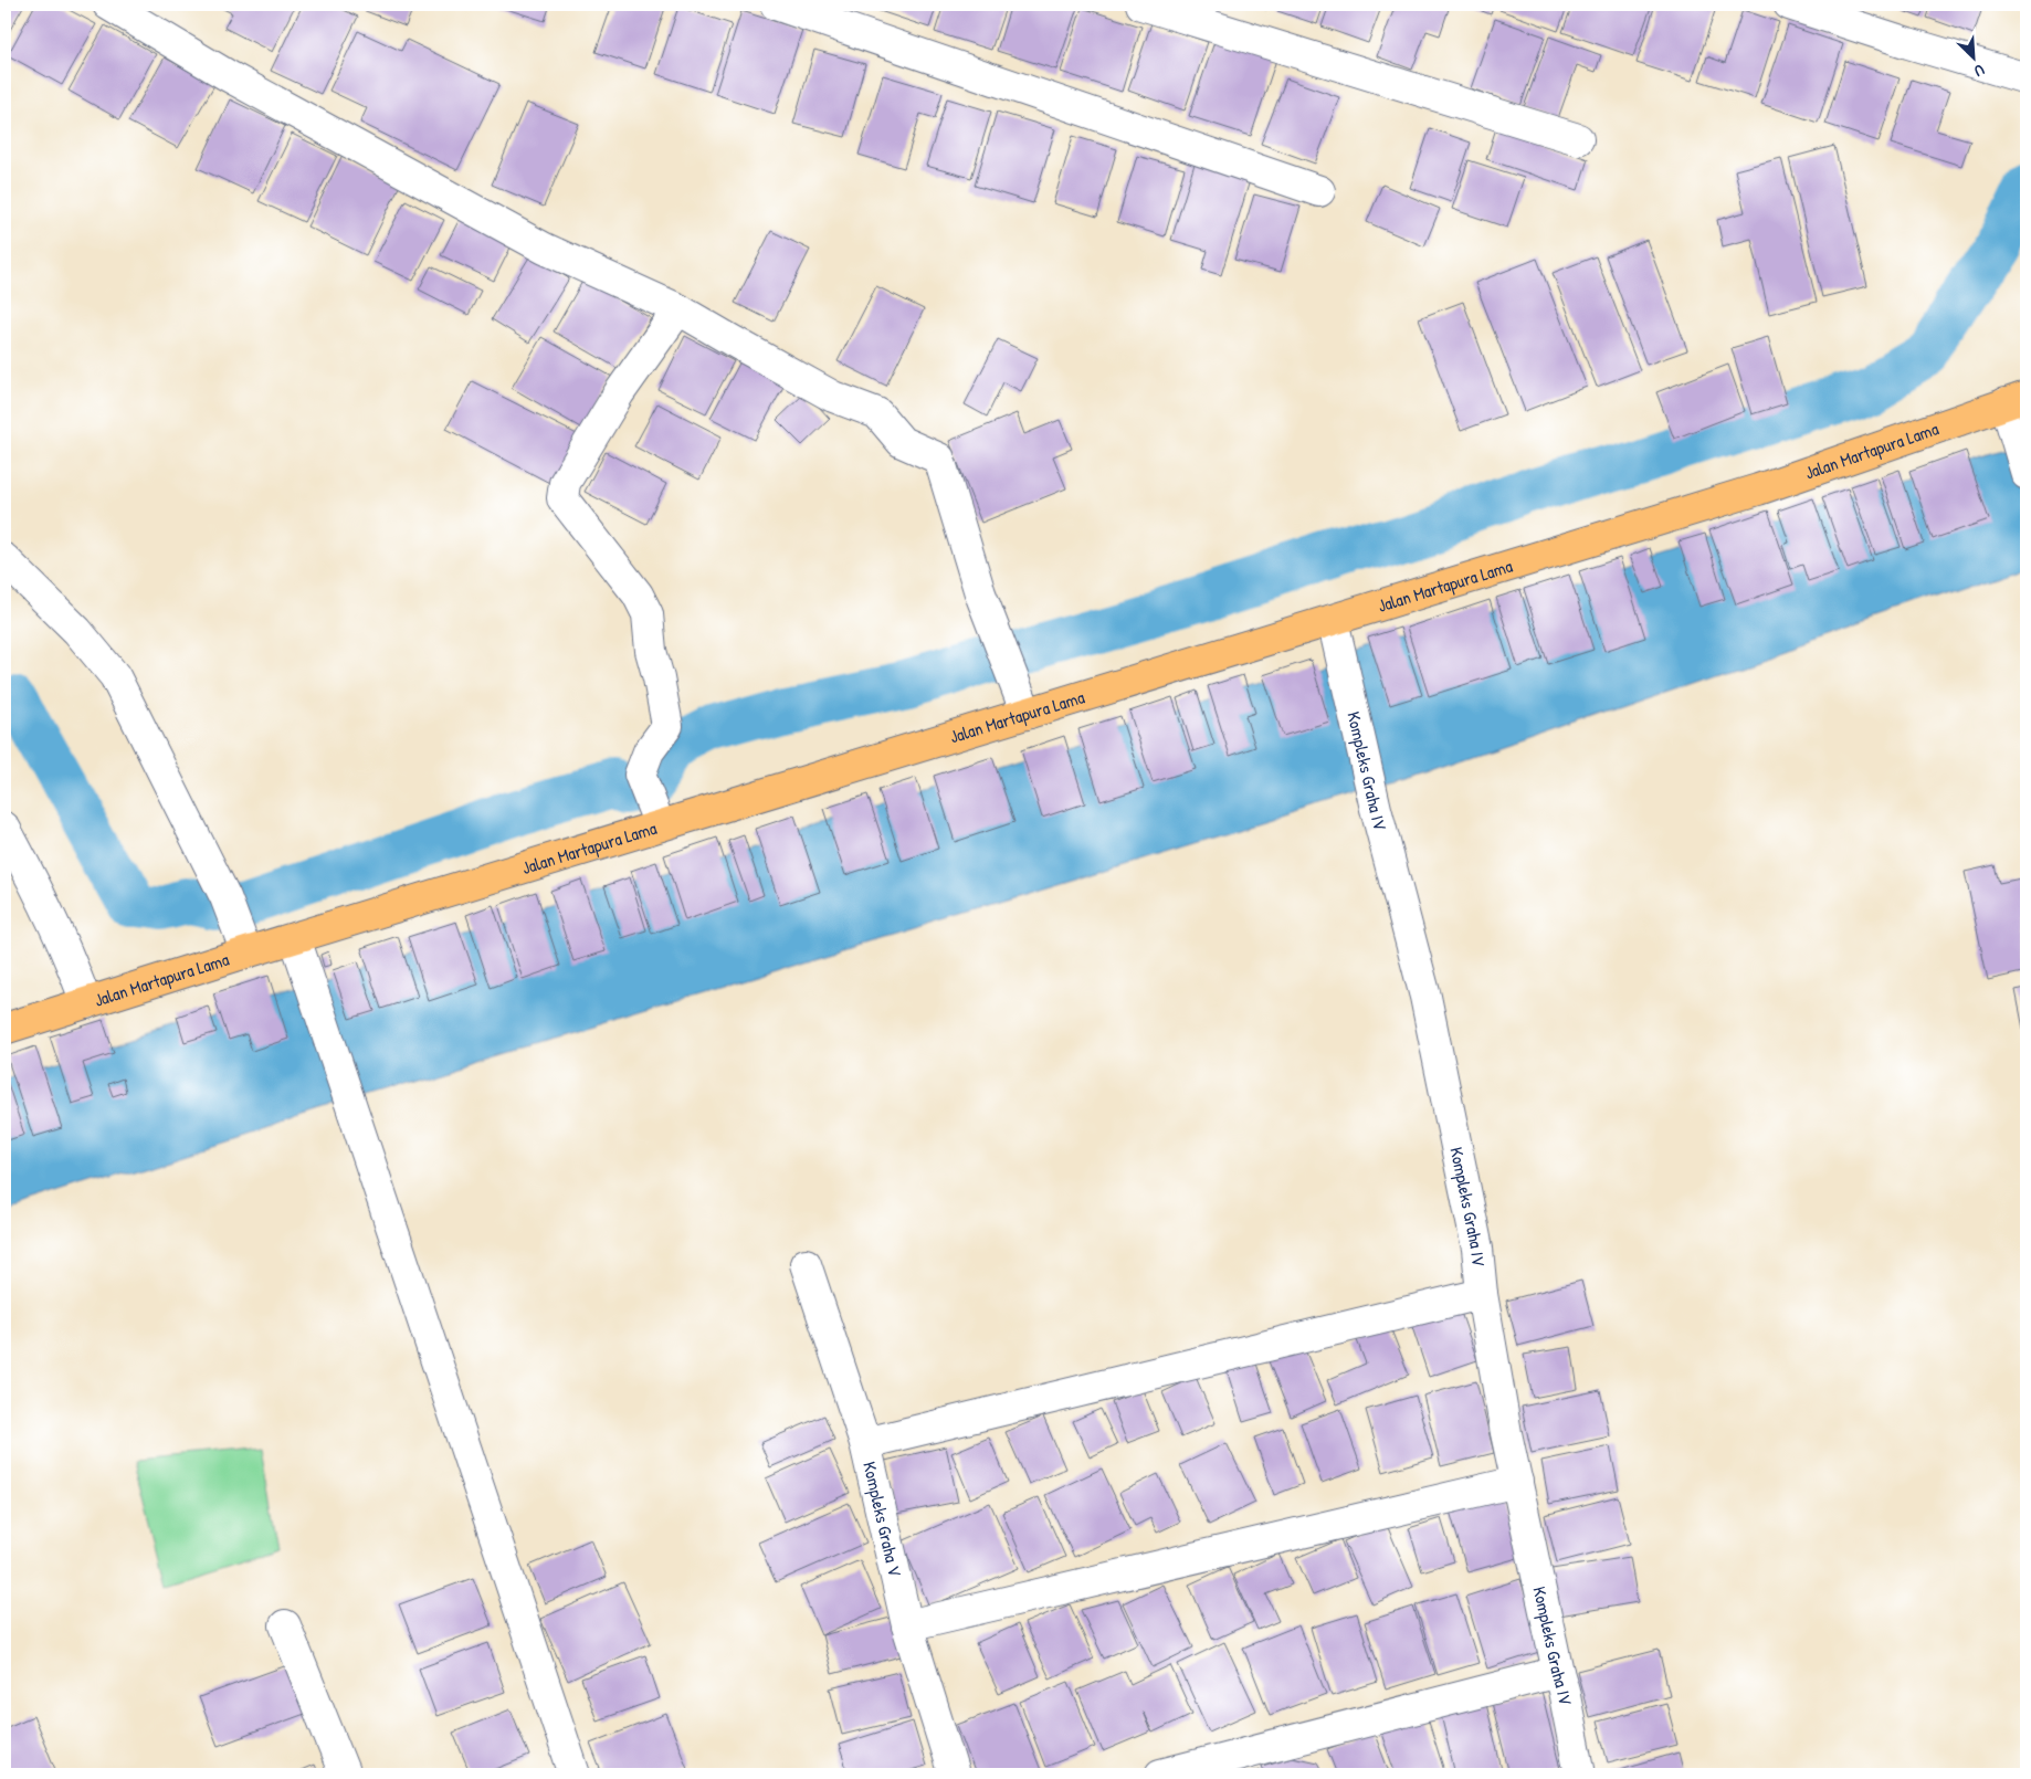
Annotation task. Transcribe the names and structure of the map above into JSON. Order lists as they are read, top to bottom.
{
  "streets": {
    "main road": ["Jalan Martapura Lama"],
    "street": ["Kompleks Graha IV", "Kompleks Graha V"]
  },
  "crossings": [
    ["Jalan Martapura Lama", "Kompleks Graha IV"]
  ],
  "north": "bottom right"
}
